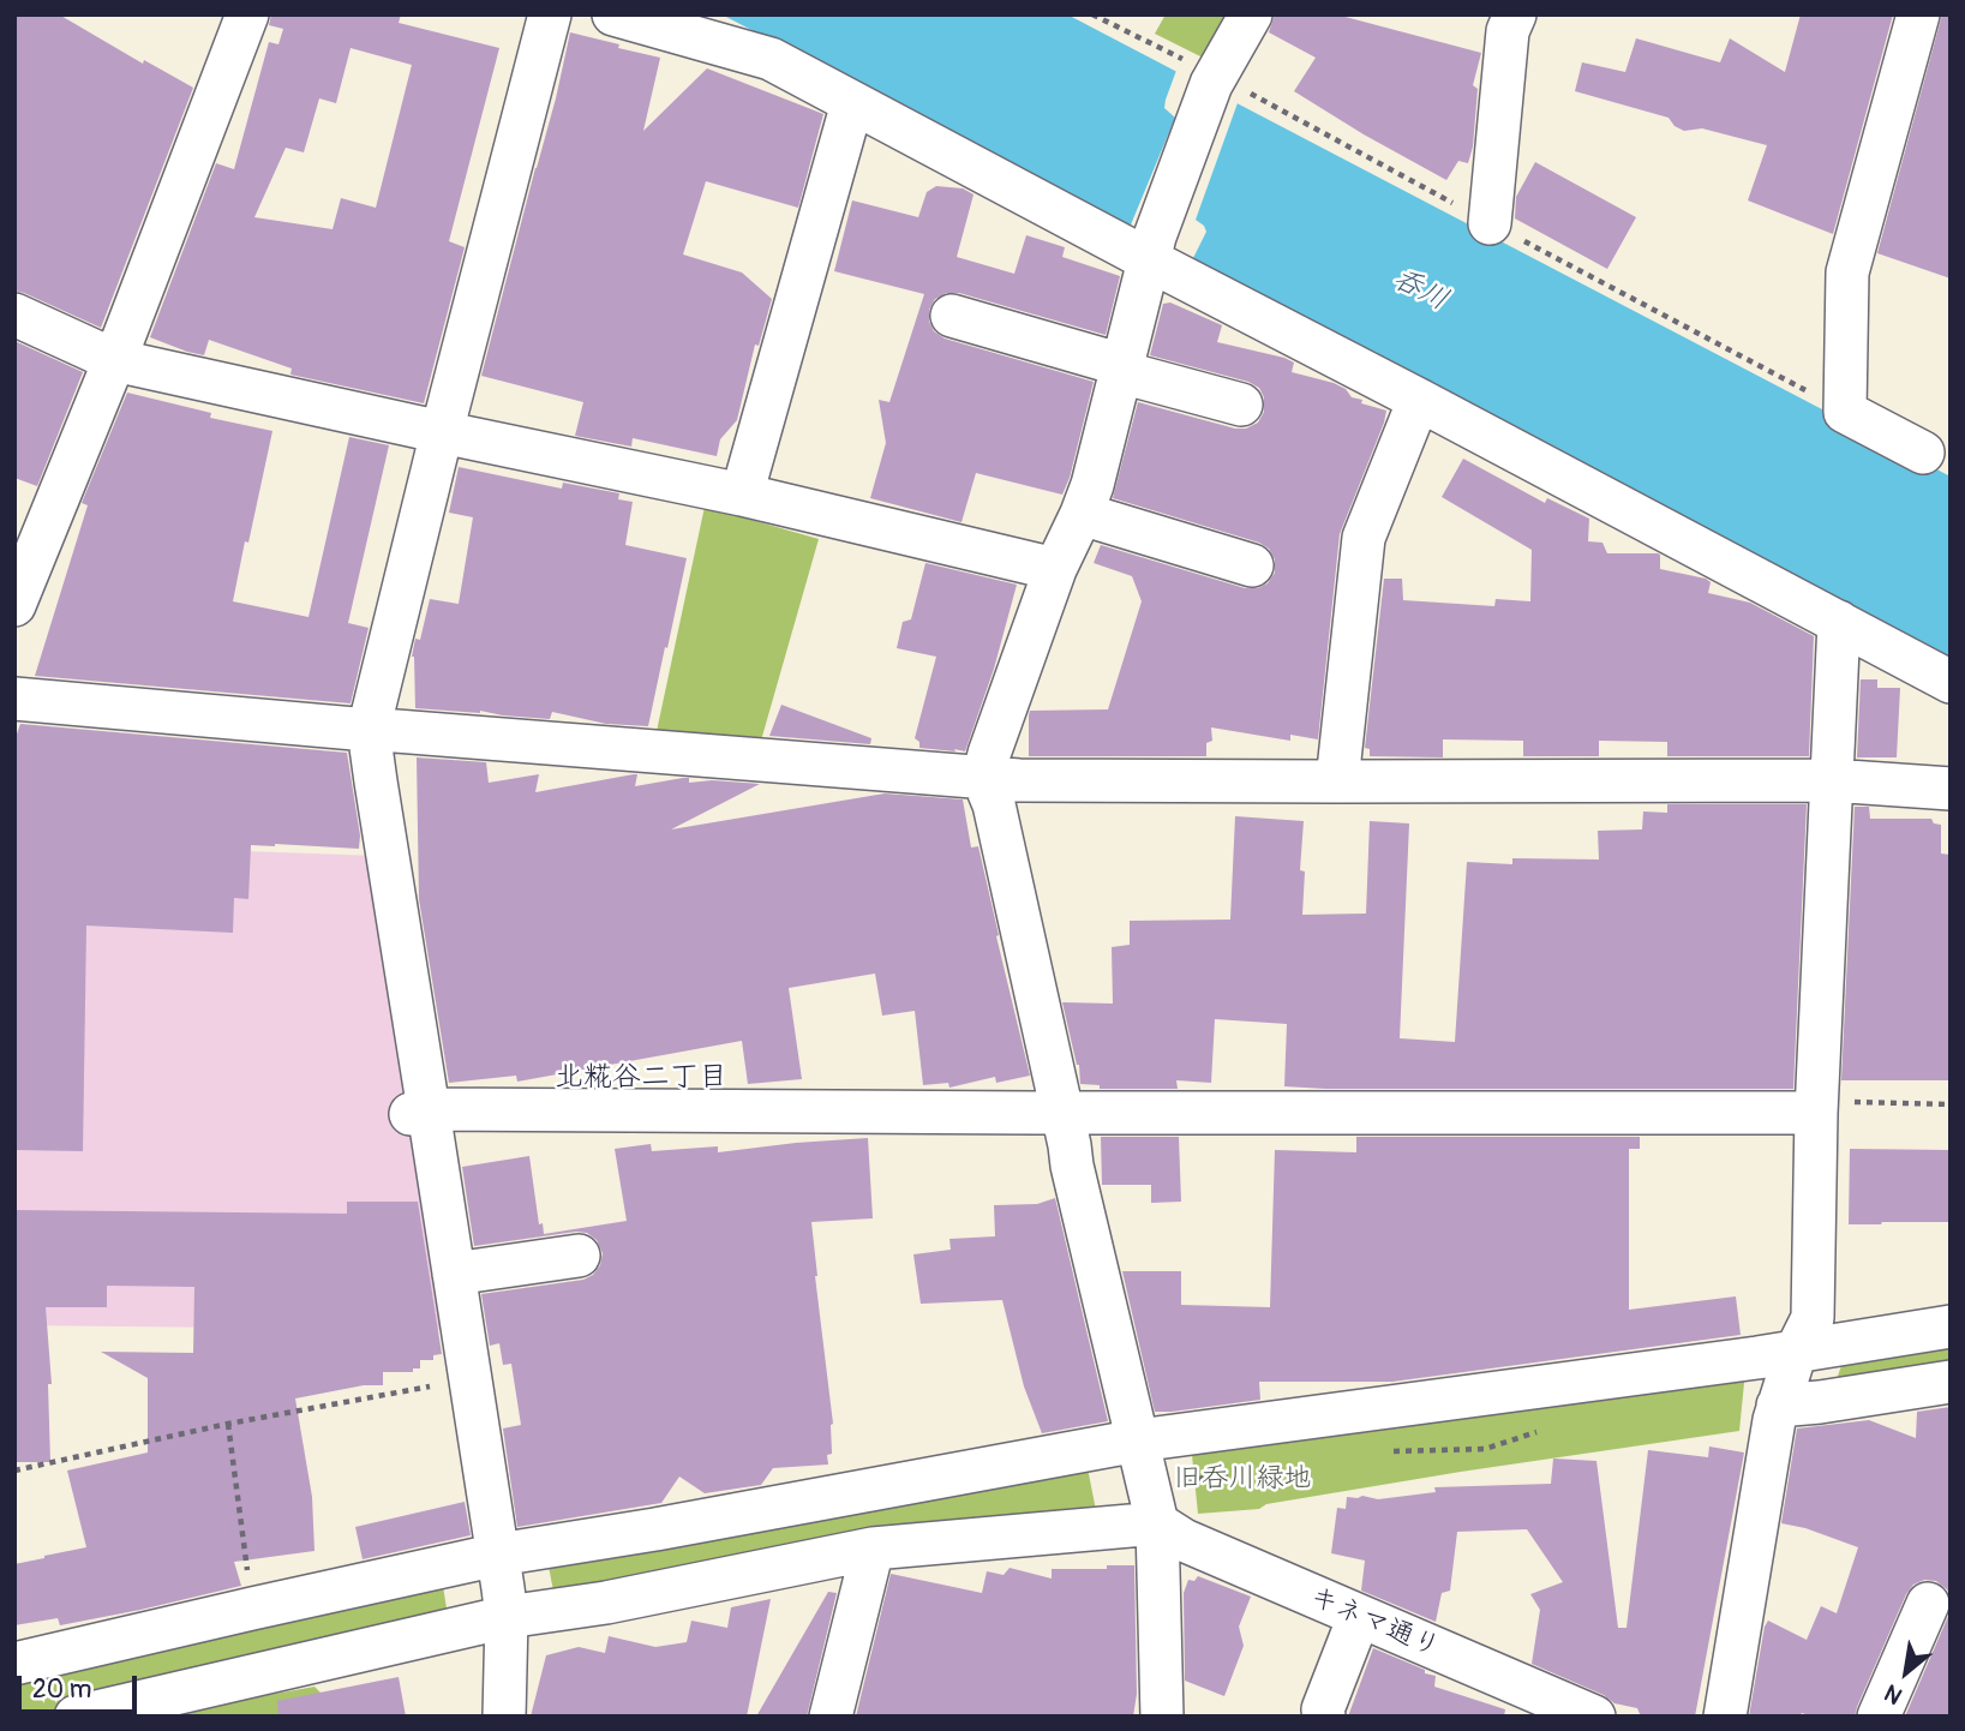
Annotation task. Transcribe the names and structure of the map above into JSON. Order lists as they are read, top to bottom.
{
  "streets": {
    "street": ["キネマ通り"]
  },
  "districts": ["北糀谷二丁目"],
  "water": ["呑川"],
  "parks": ["旧呑川緑地"],
  "scale_bar": "20 m",
  "north": "bottom left"
}
